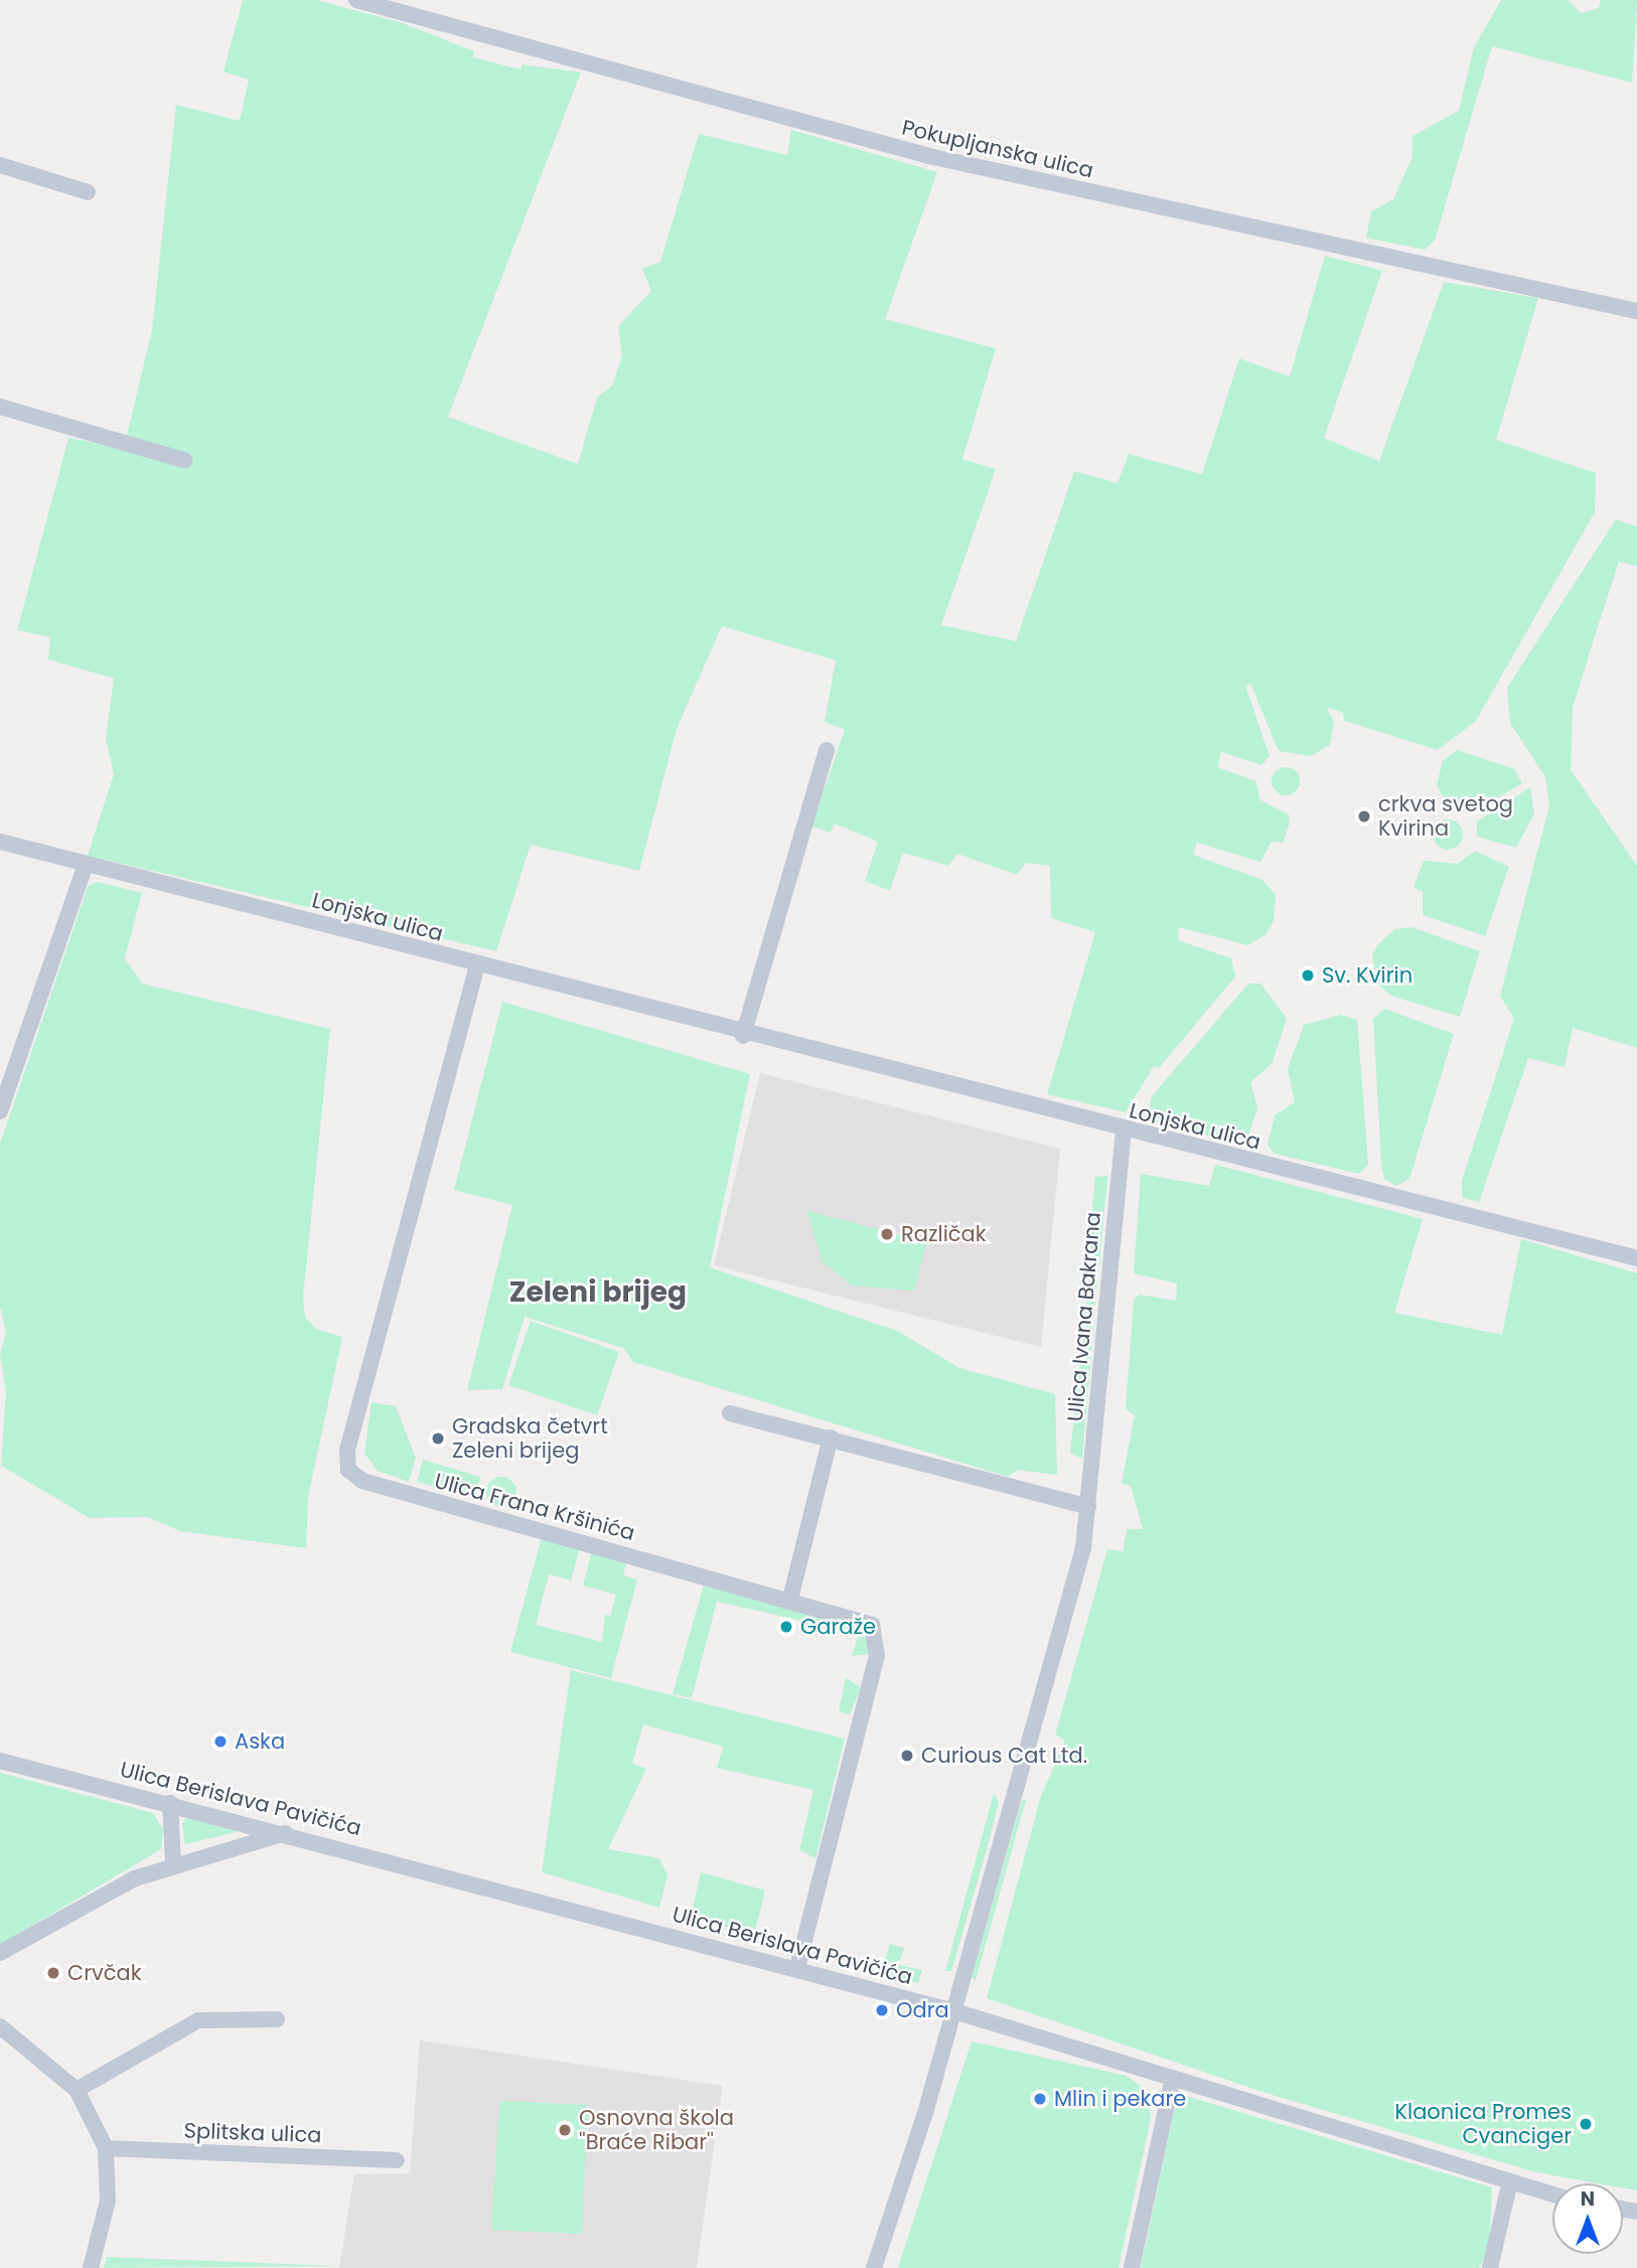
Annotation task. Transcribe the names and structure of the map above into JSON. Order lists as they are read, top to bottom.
{
  "streets": {
    "street": [
      "Pokupljanska ulica",
      "Lonjska ulica",
      "Ulica Ivana Bakrana",
      "Ulica Frana Kršinića",
      "Ulica Berislava Pavičića",
      "Splitska ulica"
    ]
  },
  "crossings": [
    ["Lonjska ulica", "Ulica Ivana Bakrana"],
    ["Lonjska ulica", "Ulica Frana Kršinića"],
    ["Ulica Ivana Bakrana", "Ulica Berislava Pavičića"],
    ["Ulica Frana Kršinića", "Ulica Berislava Pavičića"]
  ],
  "districts": ["Zeleni brijeg"],
  "places": [
    "crkva svetog Kvirina",
    "Sv. Kvirin",
    "Različak",
    "Gradska četvrt Zeleni brijeg",
    "Garaže",
    "Aska",
    "Curious Cat Ltd.",
    "Crvčak",
    "Odra",
    "Mlin i pekare",
    "Klaonica Promes Cvanciger",
    "Osnovna škola ''Braće Ribar''"
  ],
  "north": "top"
}
